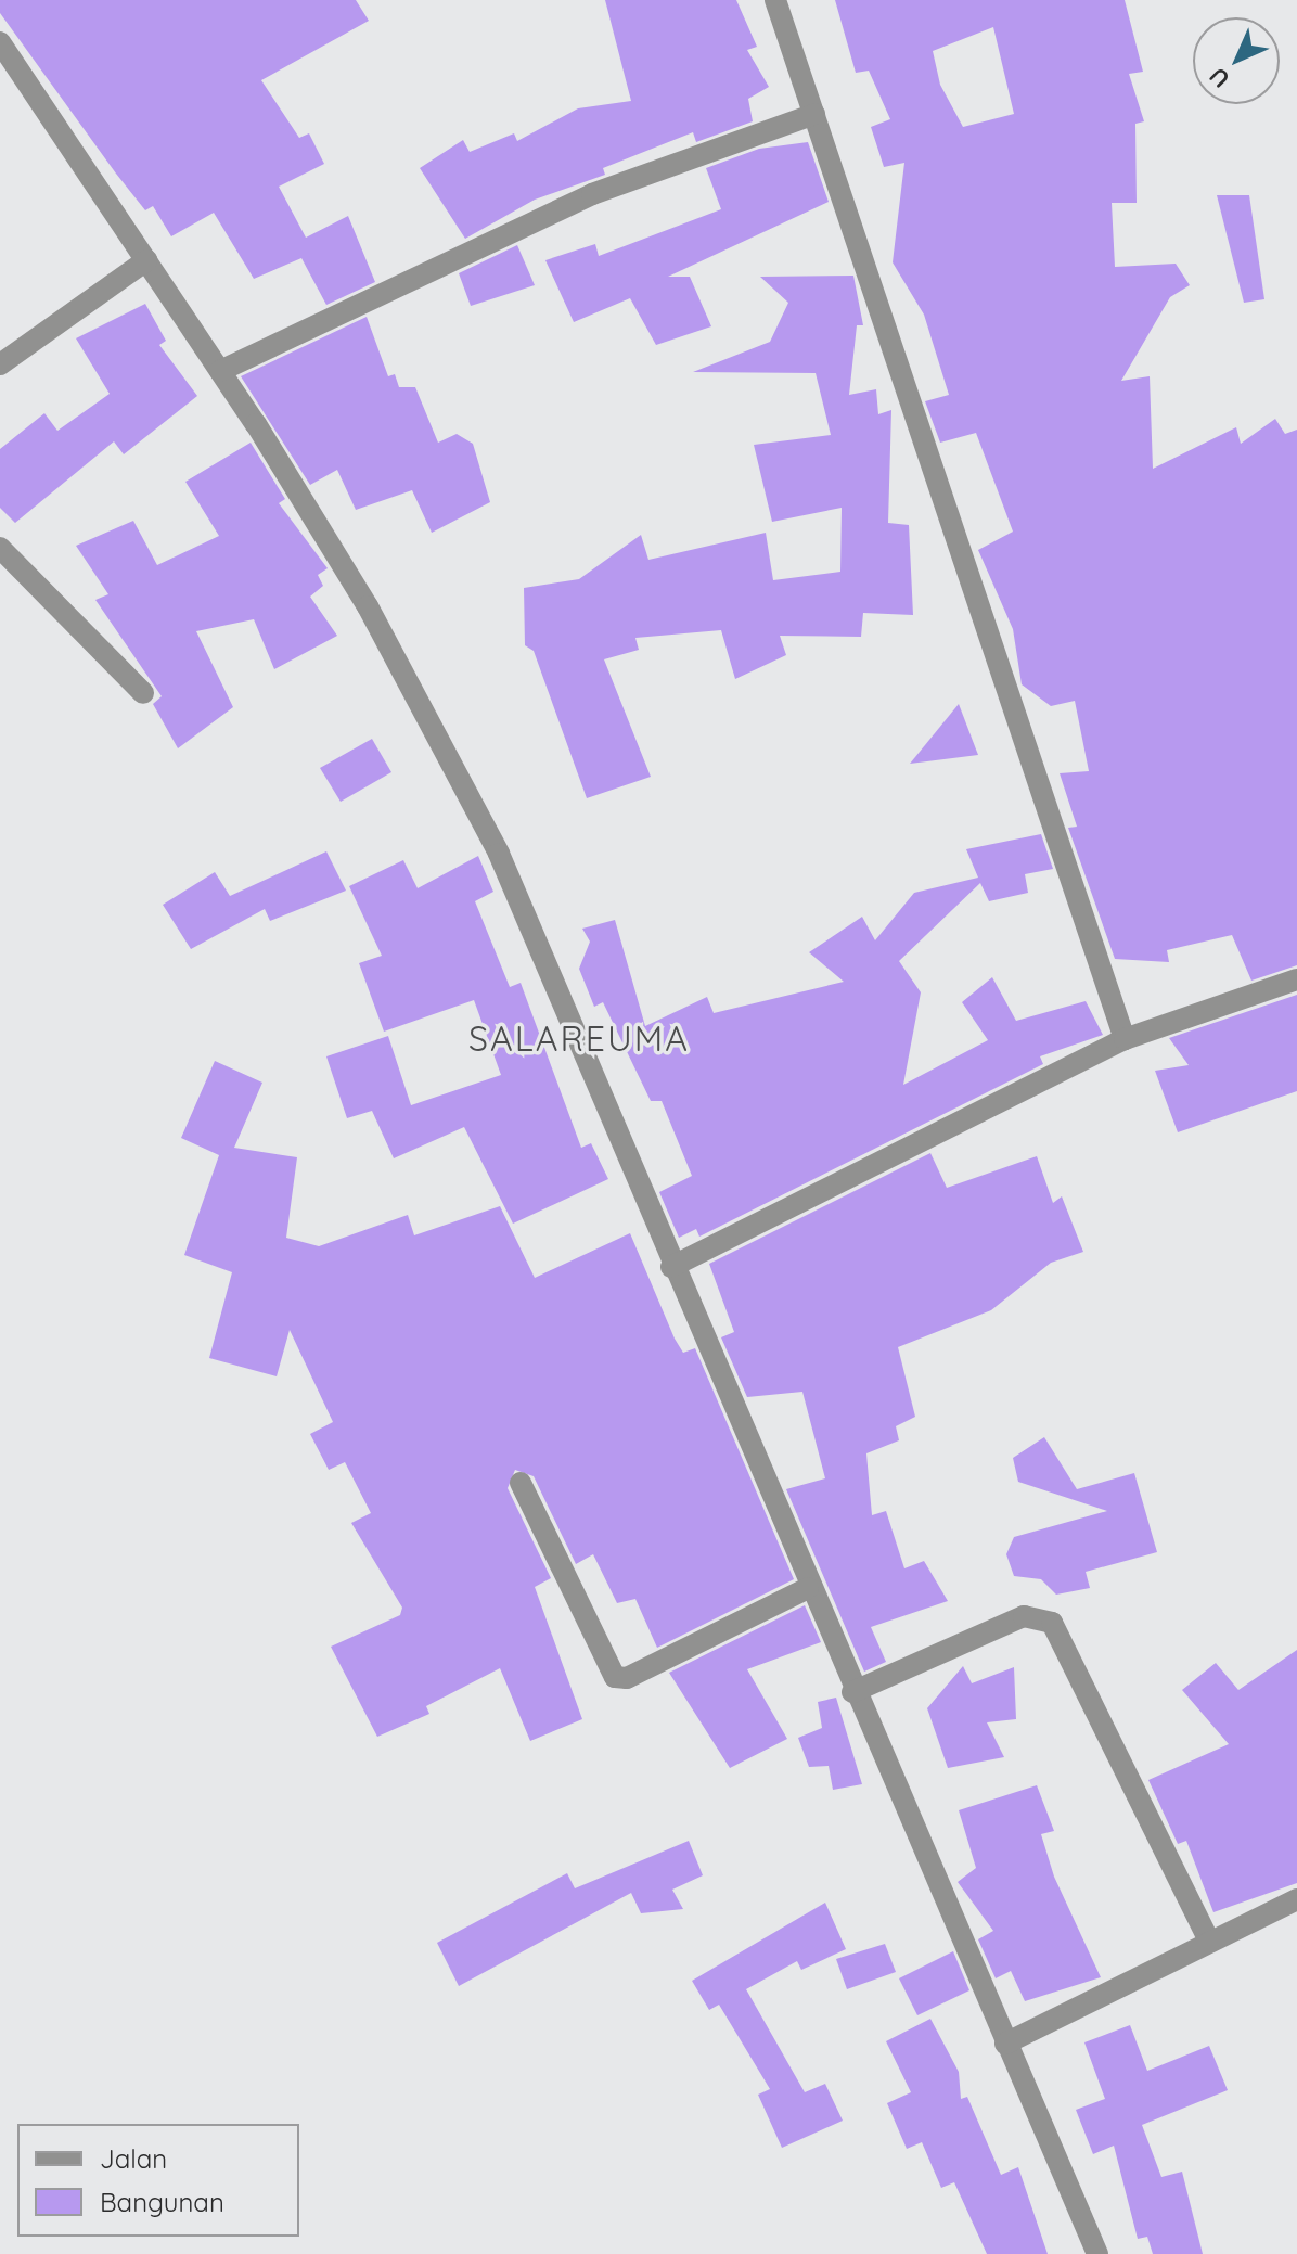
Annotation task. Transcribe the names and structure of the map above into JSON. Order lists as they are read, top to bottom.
{
  "districts": ["SALAREUMA"],
  "legend": ["Jalan", "Bangunan"],
  "north": "bottom left"
}
